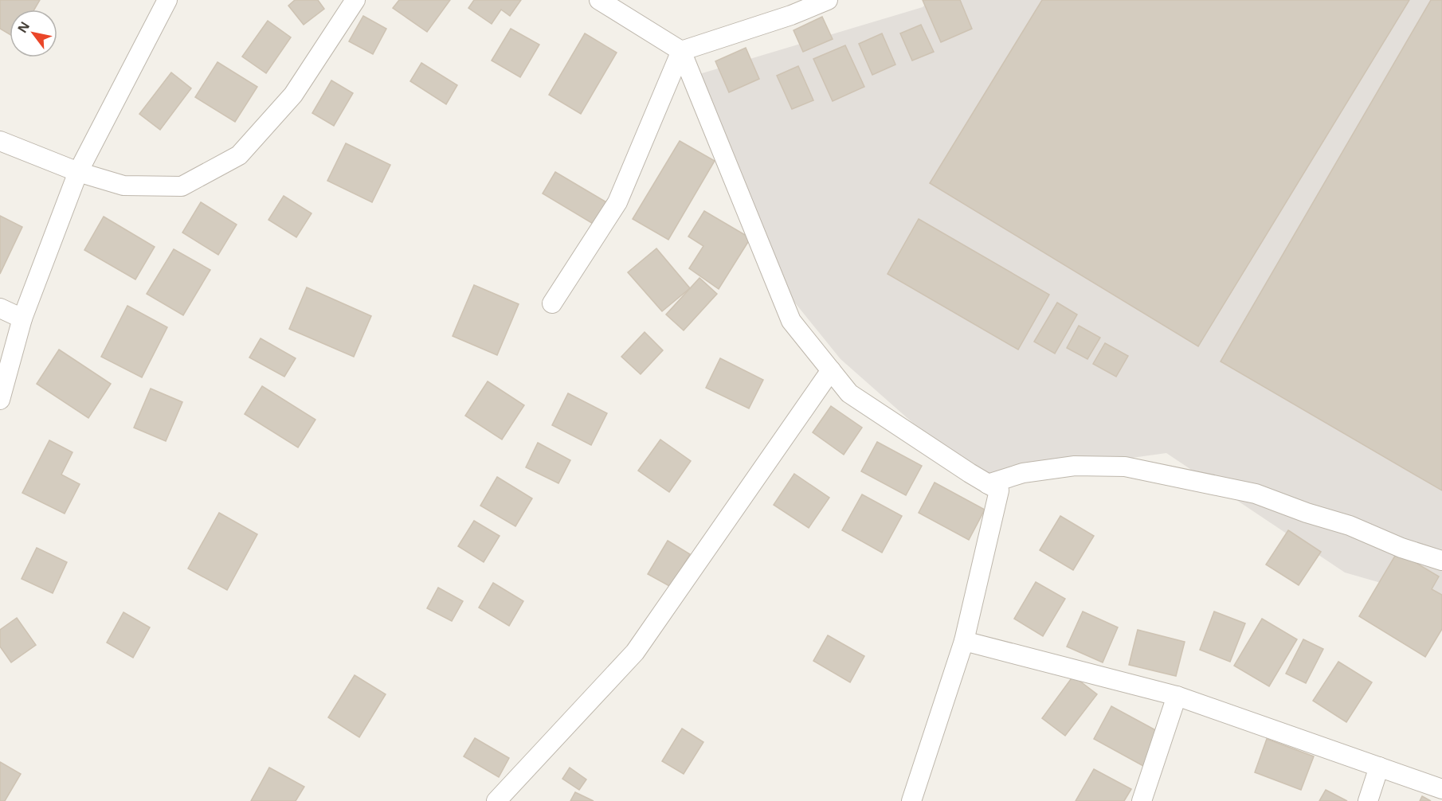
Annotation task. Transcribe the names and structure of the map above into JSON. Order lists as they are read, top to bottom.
{
  "north": "top left"
}
